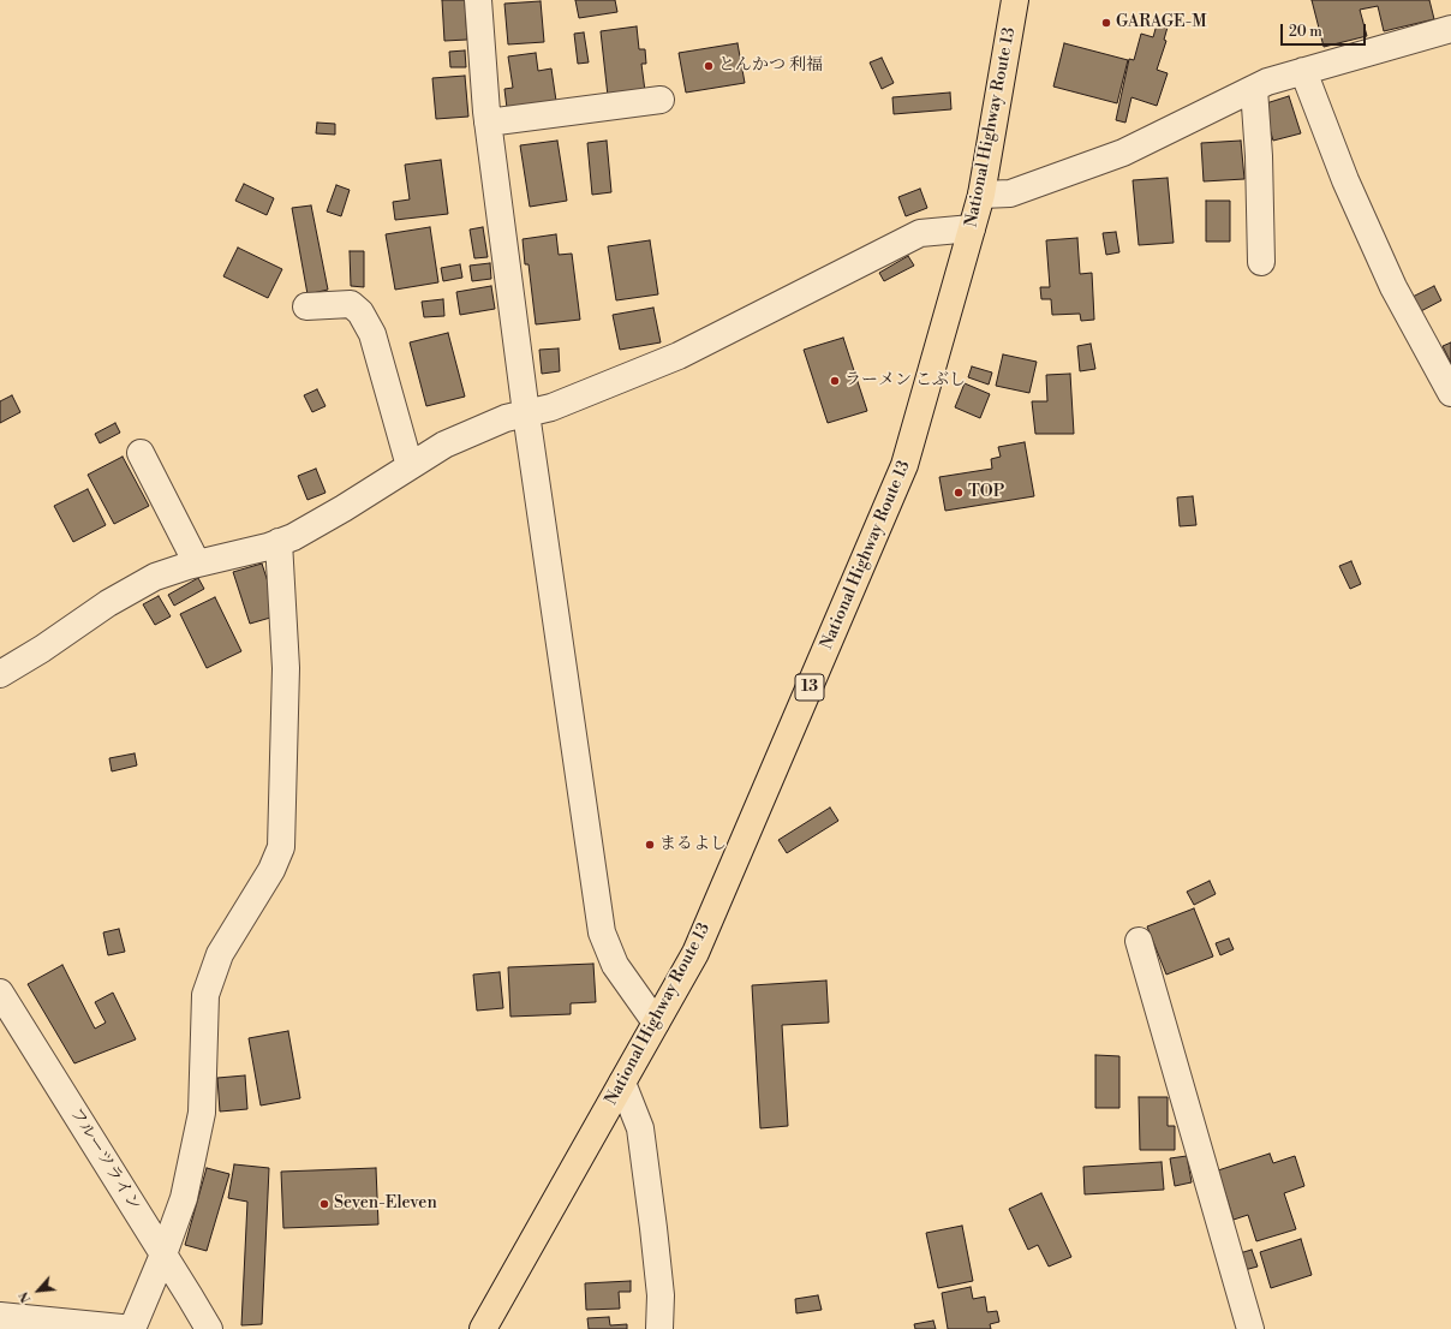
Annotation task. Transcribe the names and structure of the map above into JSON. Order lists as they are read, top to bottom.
{
  "streets": {
    "highway": ["National Highway Route 13", "13"],
    "street": ["フルーツライン"]
  },
  "places": [
    "GARAGE-M",
    "とんかつ 利福",
    "ラーメン こぶし",
    "TOP",
    "まるよし",
    "Seven-Eleven"
  ],
  "scale_bar": "20 m",
  "north": "bottom left"
}
